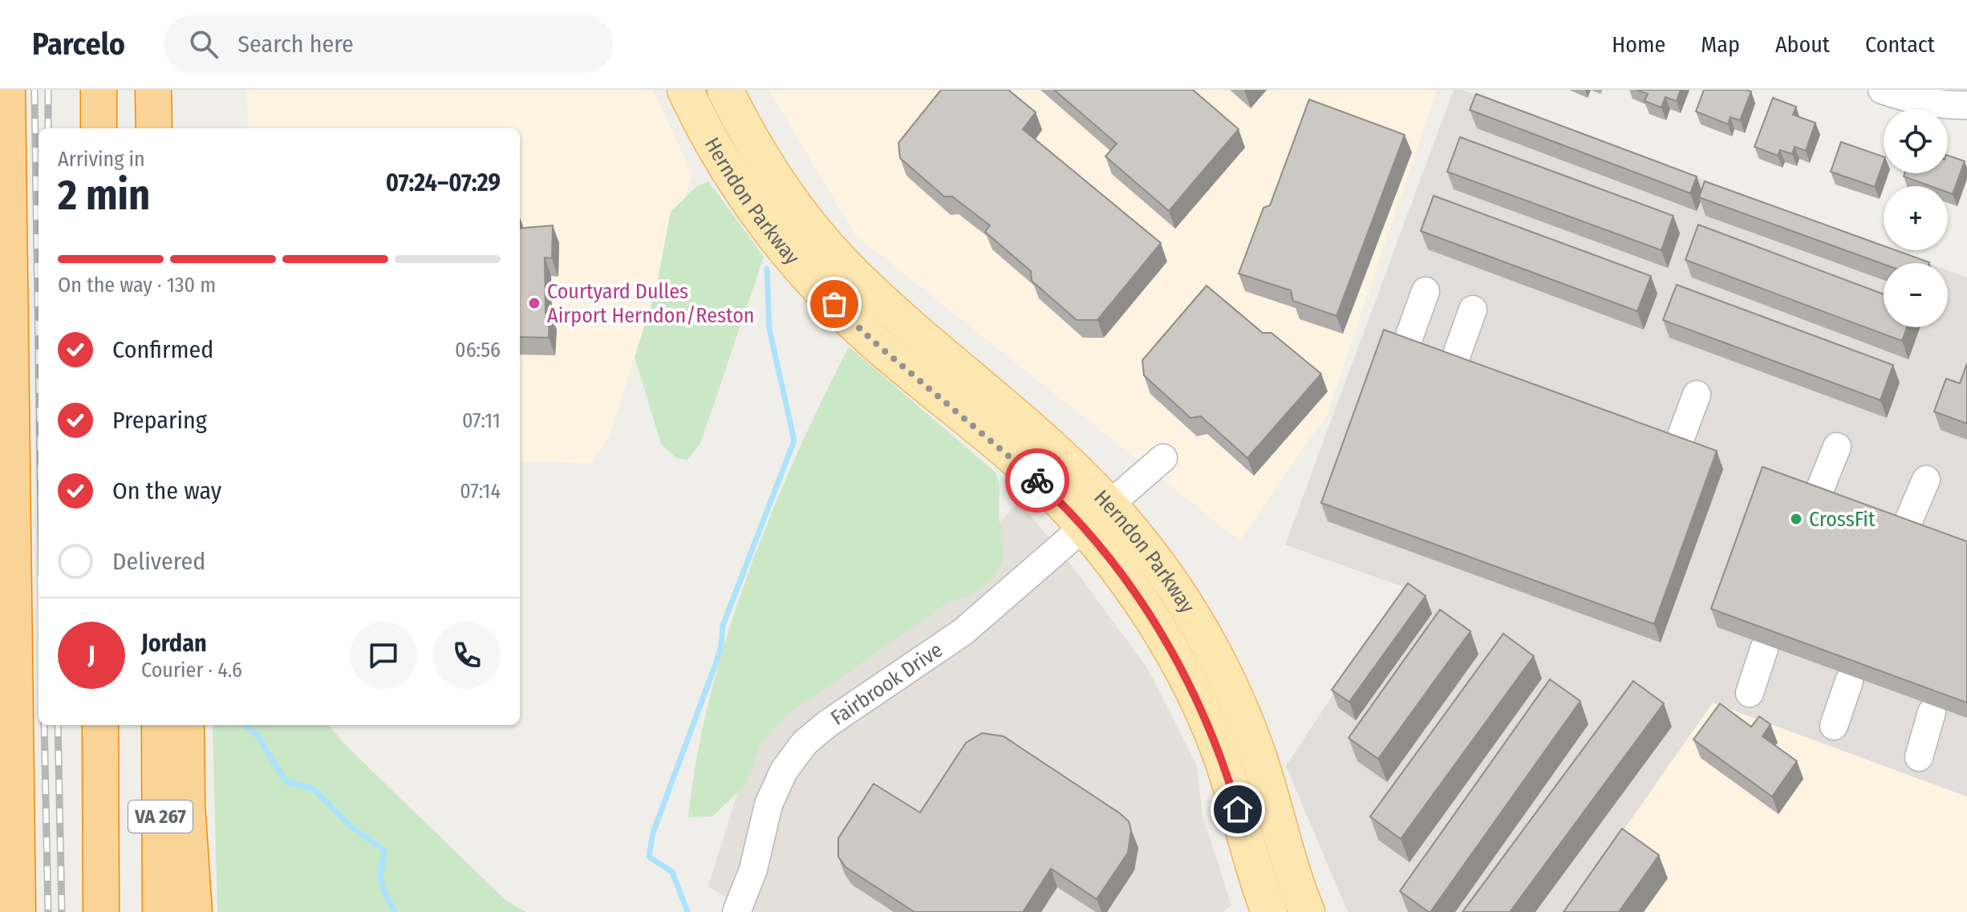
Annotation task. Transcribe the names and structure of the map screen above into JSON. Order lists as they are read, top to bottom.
{
  "streets": {
    "highway": ["VA 267"],
    "main road": ["Herndon Parkway"],
    "street": ["Fairbrook Drive"]
  },
  "crossings": [
    ["Herndon Parkway", "Fairbrook Drive"]
  ],
  "places": ["Courtyard Dulles Airport Herndon/Reston", "CrossFit"],
  "page": {
    "header": "Parcelo",
    "search": "Search here",
    "nav": [
      "Home",
      "Map",
      "About",
      "Contact"
    ],
    "map_buttons": ["+", "−"],
    "heading": ["2 min", "Arriving in", "07:24–07:29"],
    "panel": ["Jordan", "Courier · 4.6"],
    "bar": "On the way · 130 m",
    "list": [
      ["Confirmed", "06:56"],
      ["Preparing", "07:11"],
      ["On the way", "07:14"],
      "Delivered"
    ],
    "round": "J"
  }
}
